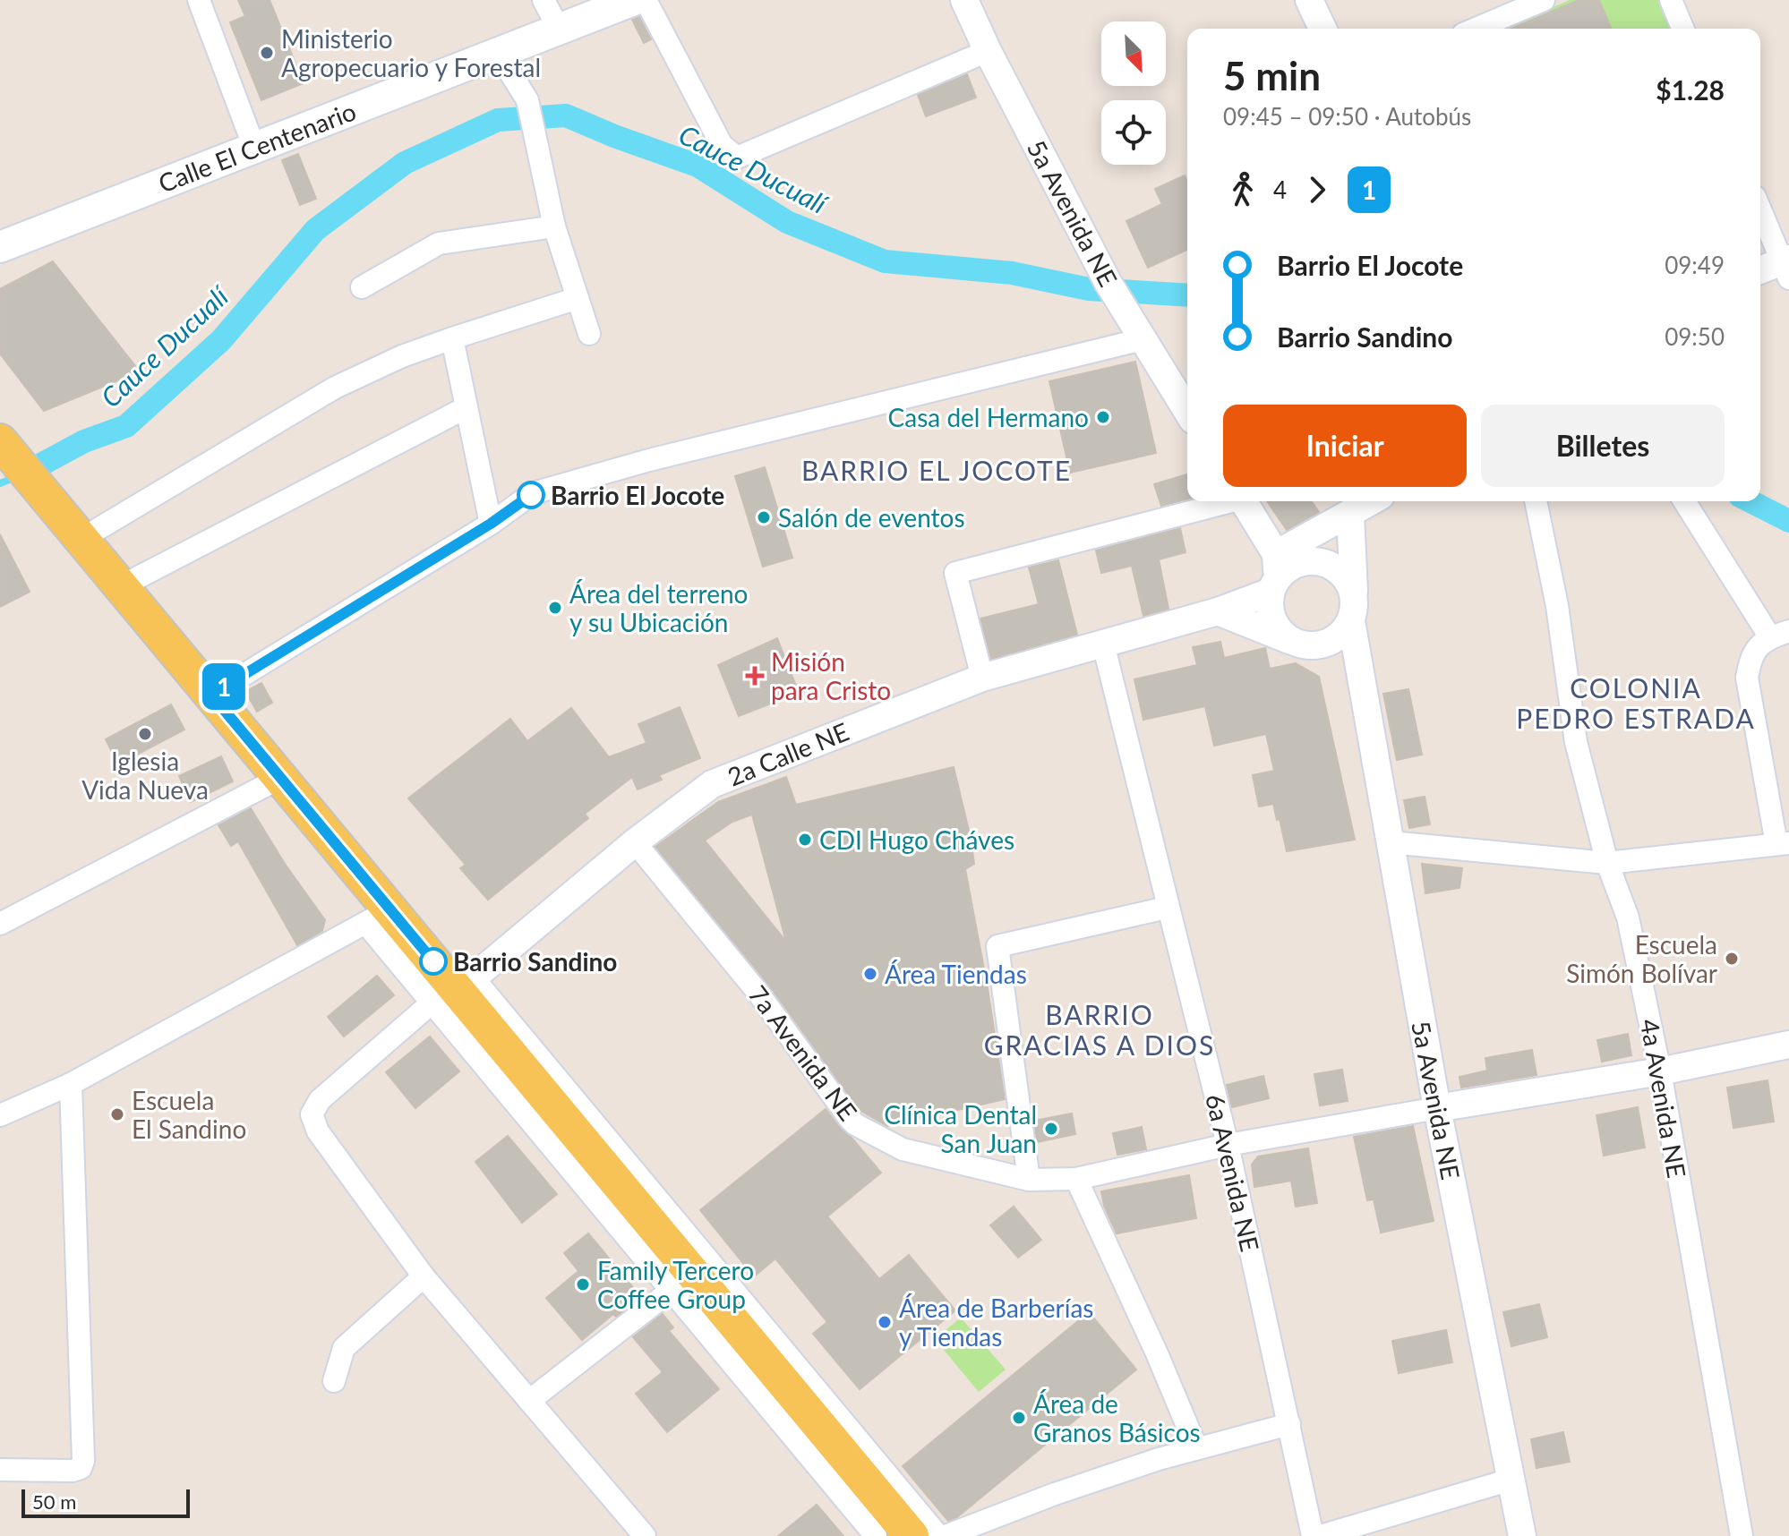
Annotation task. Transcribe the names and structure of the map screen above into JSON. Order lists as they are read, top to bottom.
{
  "streets": {
    "main road": ["Calle El Centenario"],
    "street": [
      "5a Avenida NE",
      "2a Calle NE",
      "7a Avenida NE",
      "4a Avenida NE",
      "6a Avenida NE"
    ]
  },
  "crossings": [
    ["5a Avenida NE", "2a Calle NE"],
    ["5a Avenida NE", "7a Avenida NE"],
    ["2a Calle NE", "7a Avenida NE"],
    ["2a Calle NE", "6a Avenida NE"],
    ["7a Avenida NE", "6a Avenida NE"]
  ],
  "districts": ["BARRIO EL JOCOTE", "COLONIA PEDRO ESTRADA", "BARRIO GRACIAS A DIOS"],
  "water": ["Cauce Ducualí"],
  "places": {
    "other": [
      "Ministerio Agropecuario y Forestal",
      "Casa del Hermano",
      "Barrio El Jocote",
      "Salón de eventos",
      "Área del terreno y su Ubicación",
      "Iglesia Vida Nueva",
      "CDI Hugo Cháves",
      "Escuela Simón Bolívar",
      "Barrio Sandino",
      "Área Tiendas",
      "Escuela El Sandino",
      "Clínica Dental San Juan",
      "Family Tercero Coffee Group",
      "Área de Barberías y Tiendas",
      "Área de Granos Básicos"
    ],
    "health": ["Misión para Cristo"]
  },
  "lines": ["bus line 1"],
  "scale_bar": "50 m",
  "north": "bottom right",
  "page": {
    "on_map": "1",
    "heading": ["5 min", "09:45 – 09:50 · Autobús", "$1.28"],
    "legs": ["4", "1"],
    "list": [
      {
        "name": "Barrio El Jocote",
        "value": "09:49"
      },
      {
        "name": "Barrio Sandino",
        "value": "09:50"
      }
    ],
    "buttons": ["Iniciar", "Billetes"],
    "scale": "50 m"
  }
}
